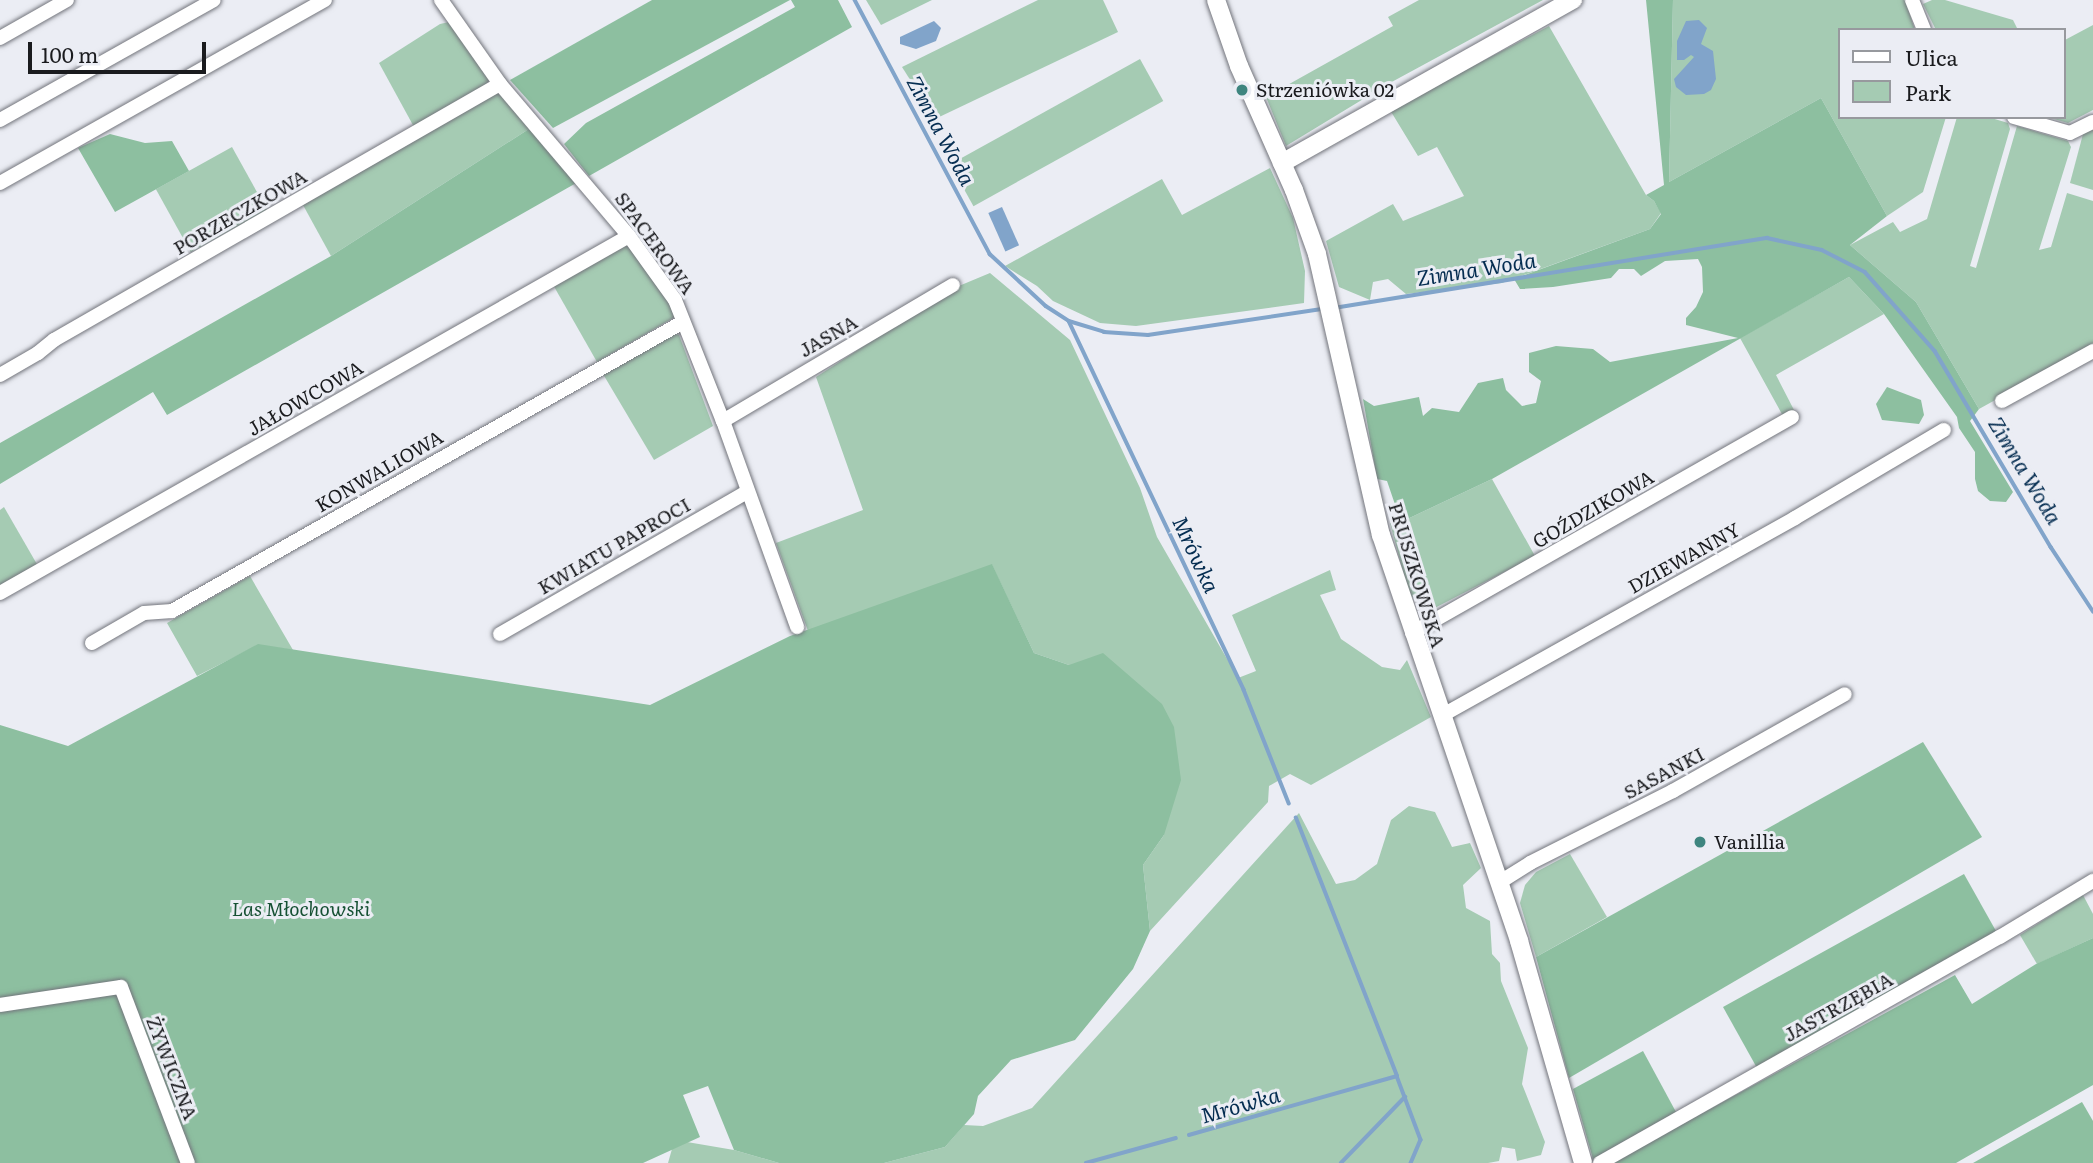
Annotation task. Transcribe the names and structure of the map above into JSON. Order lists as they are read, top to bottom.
{
  "streets": {
    "street": [
      "PORZECZKOWA",
      "SPACEROWA",
      "JASNA",
      "JAŁOWCOWA",
      "KONWALIOWA",
      "GOŹDZIKOWA",
      "KWIATU PAPROCI",
      "DZIEWANNY",
      "PRUSZKOWSKA",
      "SASANKI",
      "JASTRZĘBIA",
      "ŻYWICZNA"
    ]
  },
  "crossings": [
    ["PORZECZKOWA", "SPACEROWA"],
    ["SPACEROWA", "JASNA"],
    ["SPACEROWA", "JAŁOWCOWA"],
    ["SPACEROWA", "KONWALIOWA"],
    ["SPACEROWA", "KWIATU PAPROCI"],
    ["GOŹDZIKOWA", "PRUSZKOWSKA"],
    ["DZIEWANNY", "PRUSZKOWSKA"],
    ["PRUSZKOWSKA", "SASANKI"]
  ],
  "water": ["Zimna Woda", "Mrówka"],
  "parks": ["Las Młochowski"],
  "places": ["Strzeniówka 02", "Vanillia"],
  "legend": ["Ulica", "Park"],
  "scale_bar": "100 m"
}
